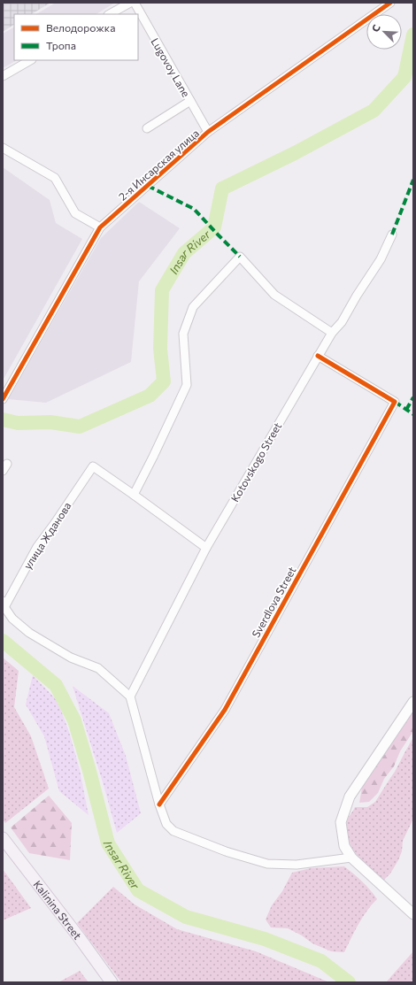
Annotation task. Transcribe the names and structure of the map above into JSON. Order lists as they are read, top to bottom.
{
  "streets": {
    "main road": ["Kalinina Street"],
    "street": [
      "Lugovoy Lane",
      "2-я Инсарская улица",
      "Kotovskogo Street",
      "улица Жданова",
      "Sverdlova Street"
    ]
  },
  "crossings": [
    ["Lugovoy Lane", "2-я Инсарская улица"],
    ["Kotovskogo Street", "Sverdlova Street"]
  ],
  "water": ["Insar River"],
  "legend": ["Велодорожка", "Тропа"],
  "north": "top left"
}
